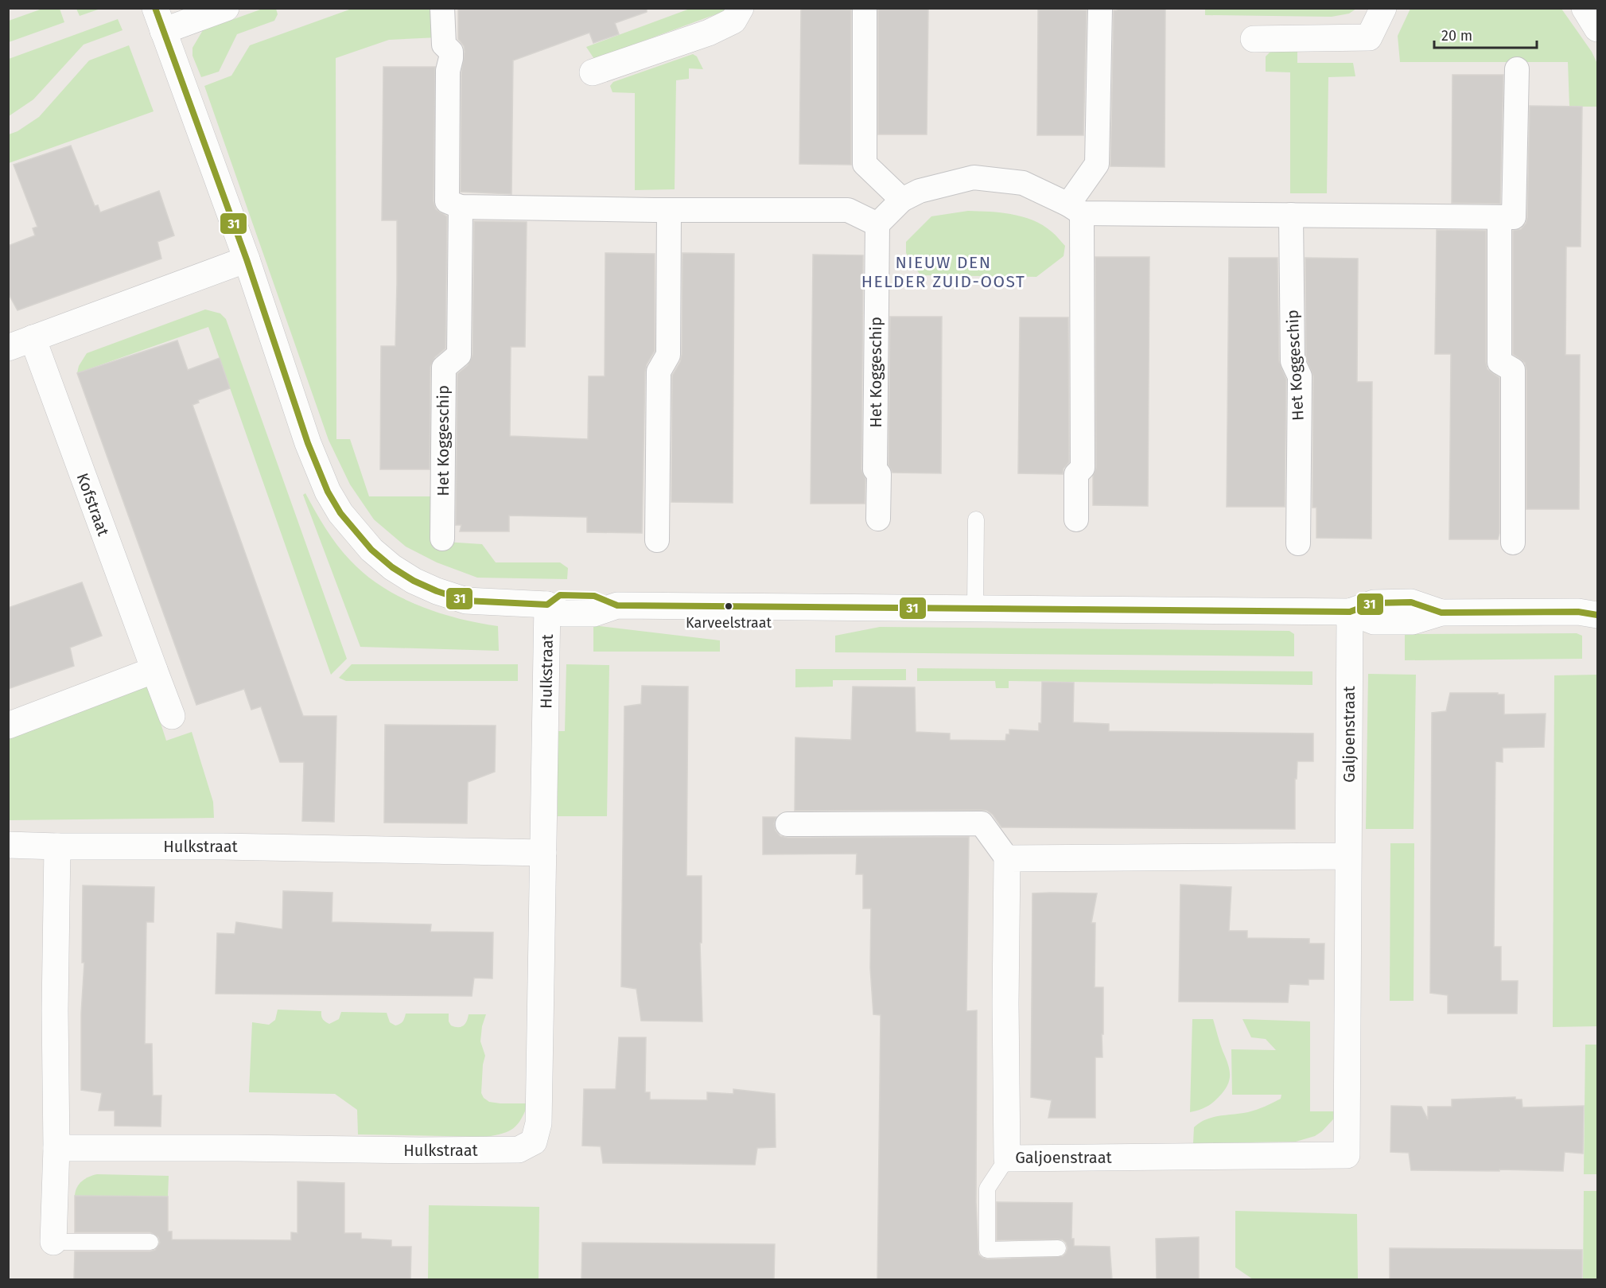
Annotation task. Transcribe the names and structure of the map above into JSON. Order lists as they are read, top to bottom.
{
  "streets": {
    "street": [
      "Het Koggeschip",
      "Kofstraat",
      "Hulkstraat",
      "Galjoenstraat"
    ]
  },
  "districts": ["NIEUW DEN HELDER ZUID-OOST"],
  "places": ["Karveelstraat"],
  "lines": ["transit line 31"],
  "scale_bar": "20 m"
}
